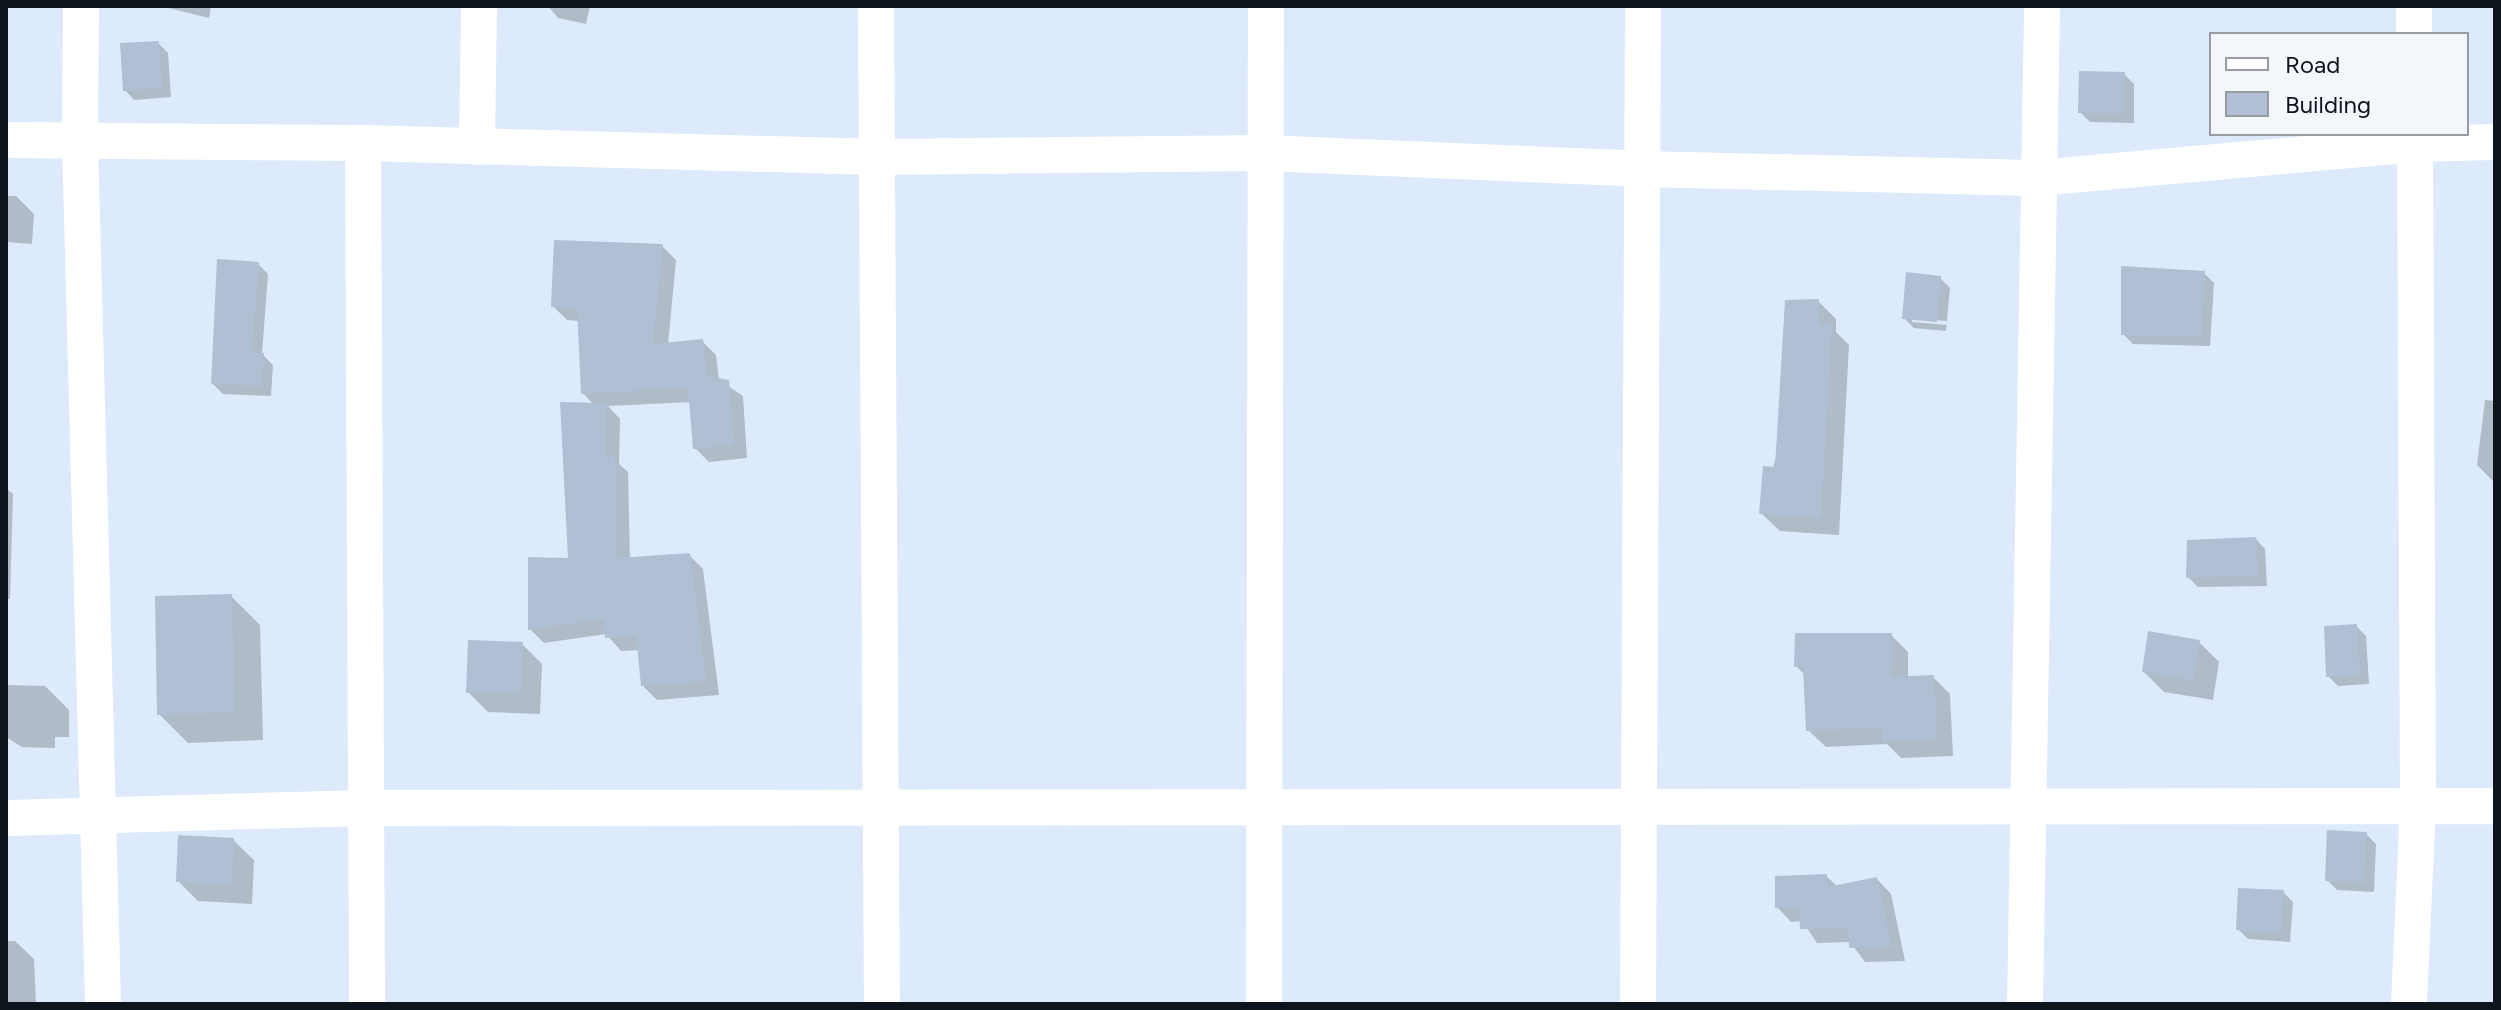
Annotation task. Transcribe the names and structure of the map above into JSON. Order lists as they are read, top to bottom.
{
  "legend": ["Road", "Building"]
}
